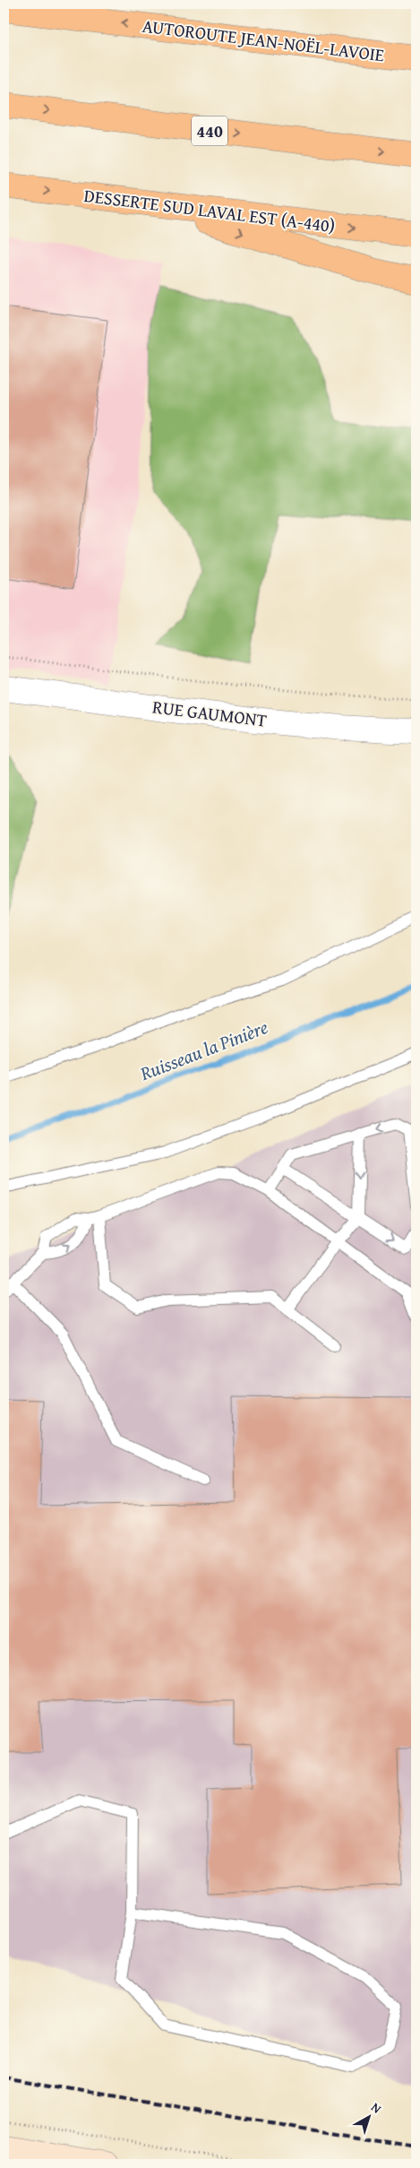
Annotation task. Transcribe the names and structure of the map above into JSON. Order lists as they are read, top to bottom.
{
  "streets": {
    "highway": ["AUTOROUTE JEAN-NOËL-LAVOIE", "440", "DESSERTE SUD LAVAL EST (A-440)"],
    "street": ["RUE GAUMONT"]
  },
  "water": ["Ruisseau la Pinière"],
  "north": "top right"
}
